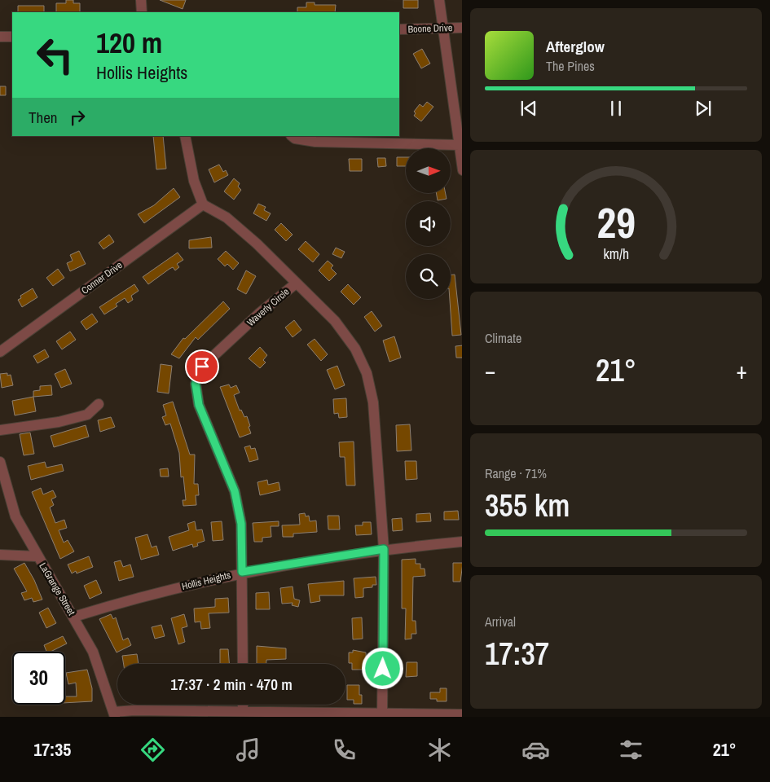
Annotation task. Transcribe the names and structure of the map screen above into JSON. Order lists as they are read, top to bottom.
{
  "streets": {
    "street": [
      "Boone Drive",
      "Conner Drive",
      "Waverly Circle",
      "Hollis Heights",
      "LaGrange Street"
    ]
  },
  "crossings": [
    ["Waverly Circle", "Hollis Heights"],
    ["Hollis Heights", "LaGrange Street"]
  ],
  "north": "right",
  "page": {
    "turn": ["120 m", "Hollis Heights"],
    "song": ["Afterglow", "The Pines"],
    "then": "Then",
    "tile": [
      "Climate",
      ["Range · 71%", "355 km"],
      ["Arrival", "17:37"]
    ],
    "heat": ["−", "21°", "+"],
    "limit": "30",
    "trip": "17:37 · 2 min · 470 m",
    "tabs": ["17:35", "21°"],
    "gauge": ["29", "km/h"]
  }
}
